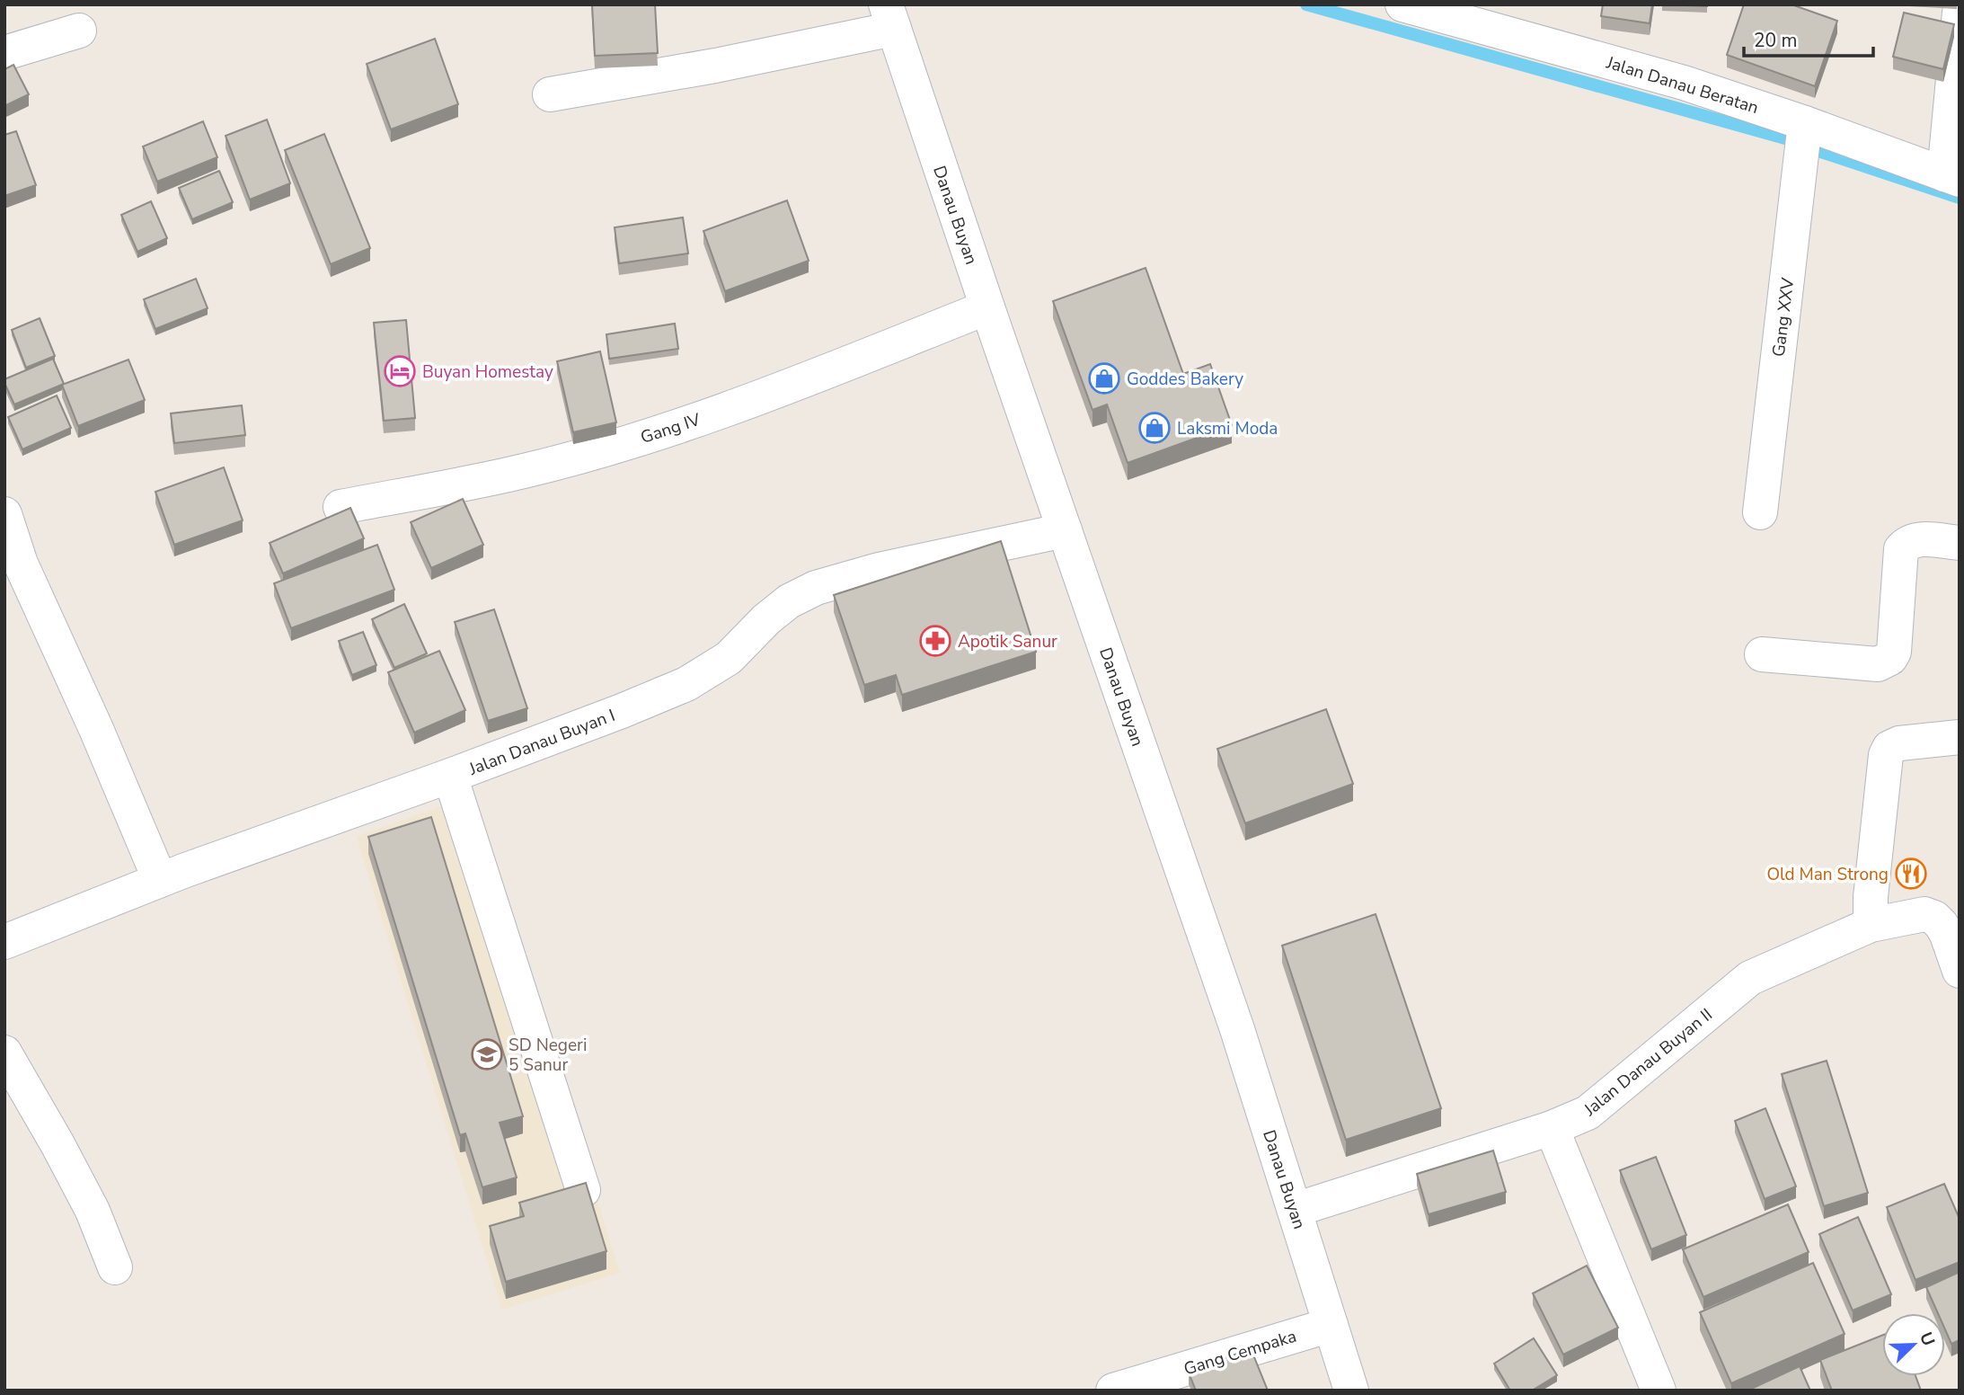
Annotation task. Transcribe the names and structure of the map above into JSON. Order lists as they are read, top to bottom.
{
  "streets": {
    "street": [
      "Jalan Danau Beratan",
      "Danau Buyan",
      "Gang XXV",
      "Gang IV",
      "Jalan Danau Buyan I",
      "Jalan Danau Buyan II",
      "Gang Cempaka"
    ]
  },
  "crossings": [
    ["Jalan Danau Beratan", "Gang XXV"],
    ["Danau Buyan", "Gang IV"],
    ["Danau Buyan", "Jalan Danau Buyan I"],
    ["Danau Buyan", "Jalan Danau Buyan II"],
    ["Danau Buyan", "Gang Cempaka"]
  ],
  "places": {
    "hotel": ["Buyan Homestay"],
    "shop": ["Goddes Bakery", "Laksmi Moda"],
    "pharmacy": ["Apotik Sanur"],
    "restaurant": ["Old Man Strong"],
    "school or university": ["SD Negeri 5 Sanur"]
  },
  "scale_bar": "20 m",
  "north": "top right"
}
